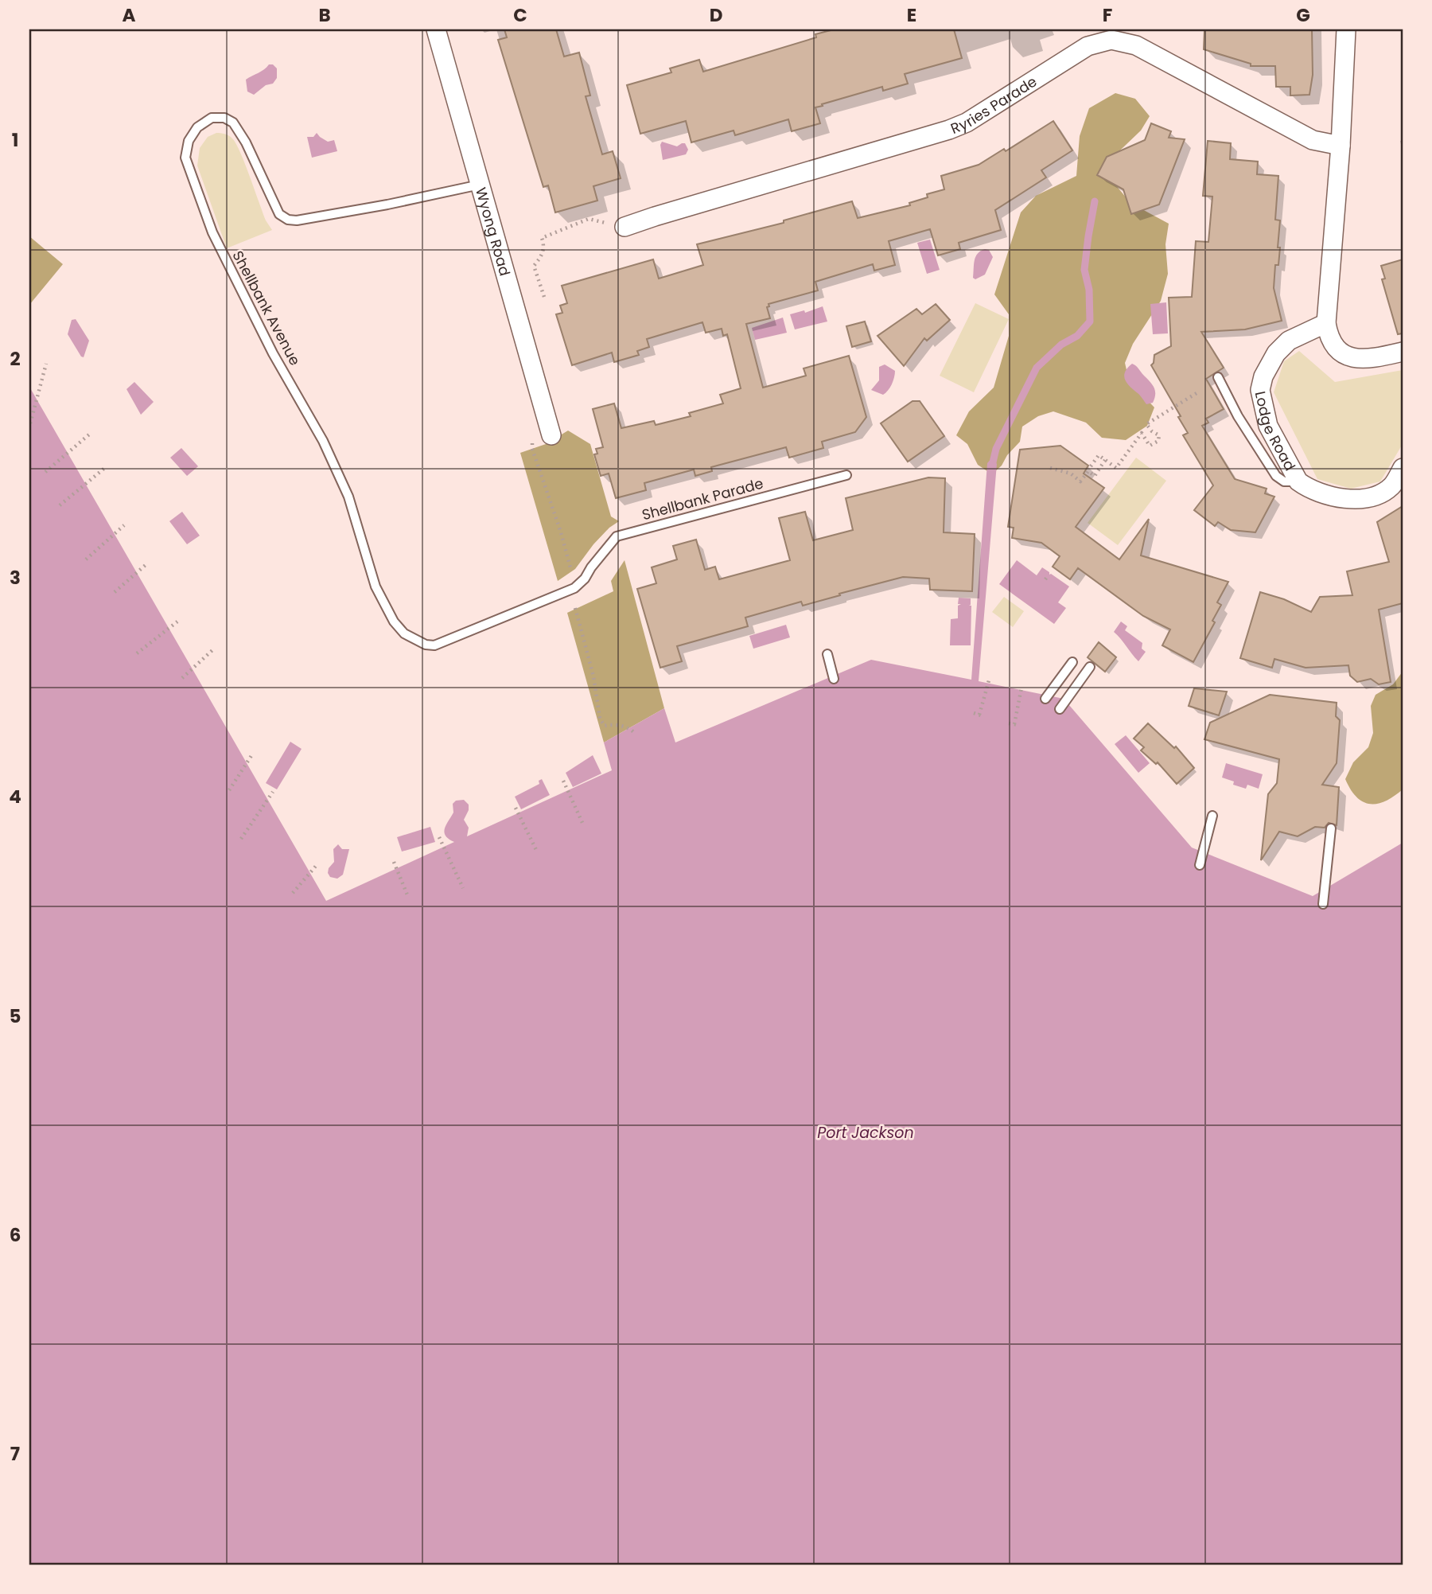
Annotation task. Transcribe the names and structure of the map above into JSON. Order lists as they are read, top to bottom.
{
  "streets": {
    "street": ["Ryries Parade", "Wyong Road", "Lodge Road"],
    "lane": ["Shellbank Avenue", "Shellbank Parade"]
  },
  "crossings": [
    ["Wyong Road", "Shellbank Avenue"],
    ["Shellbank Avenue", "Shellbank Parade"]
  ],
  "water": ["Port Jackson"],
  "grid": {
    "columns": [
      "A",
      "B",
      "C",
      "D",
      "E",
      "F",
      "G"
    ],
    "rows": [
      "1",
      "2",
      "3",
      "4",
      "5",
      "6",
      "7"
    ]
  }
}
